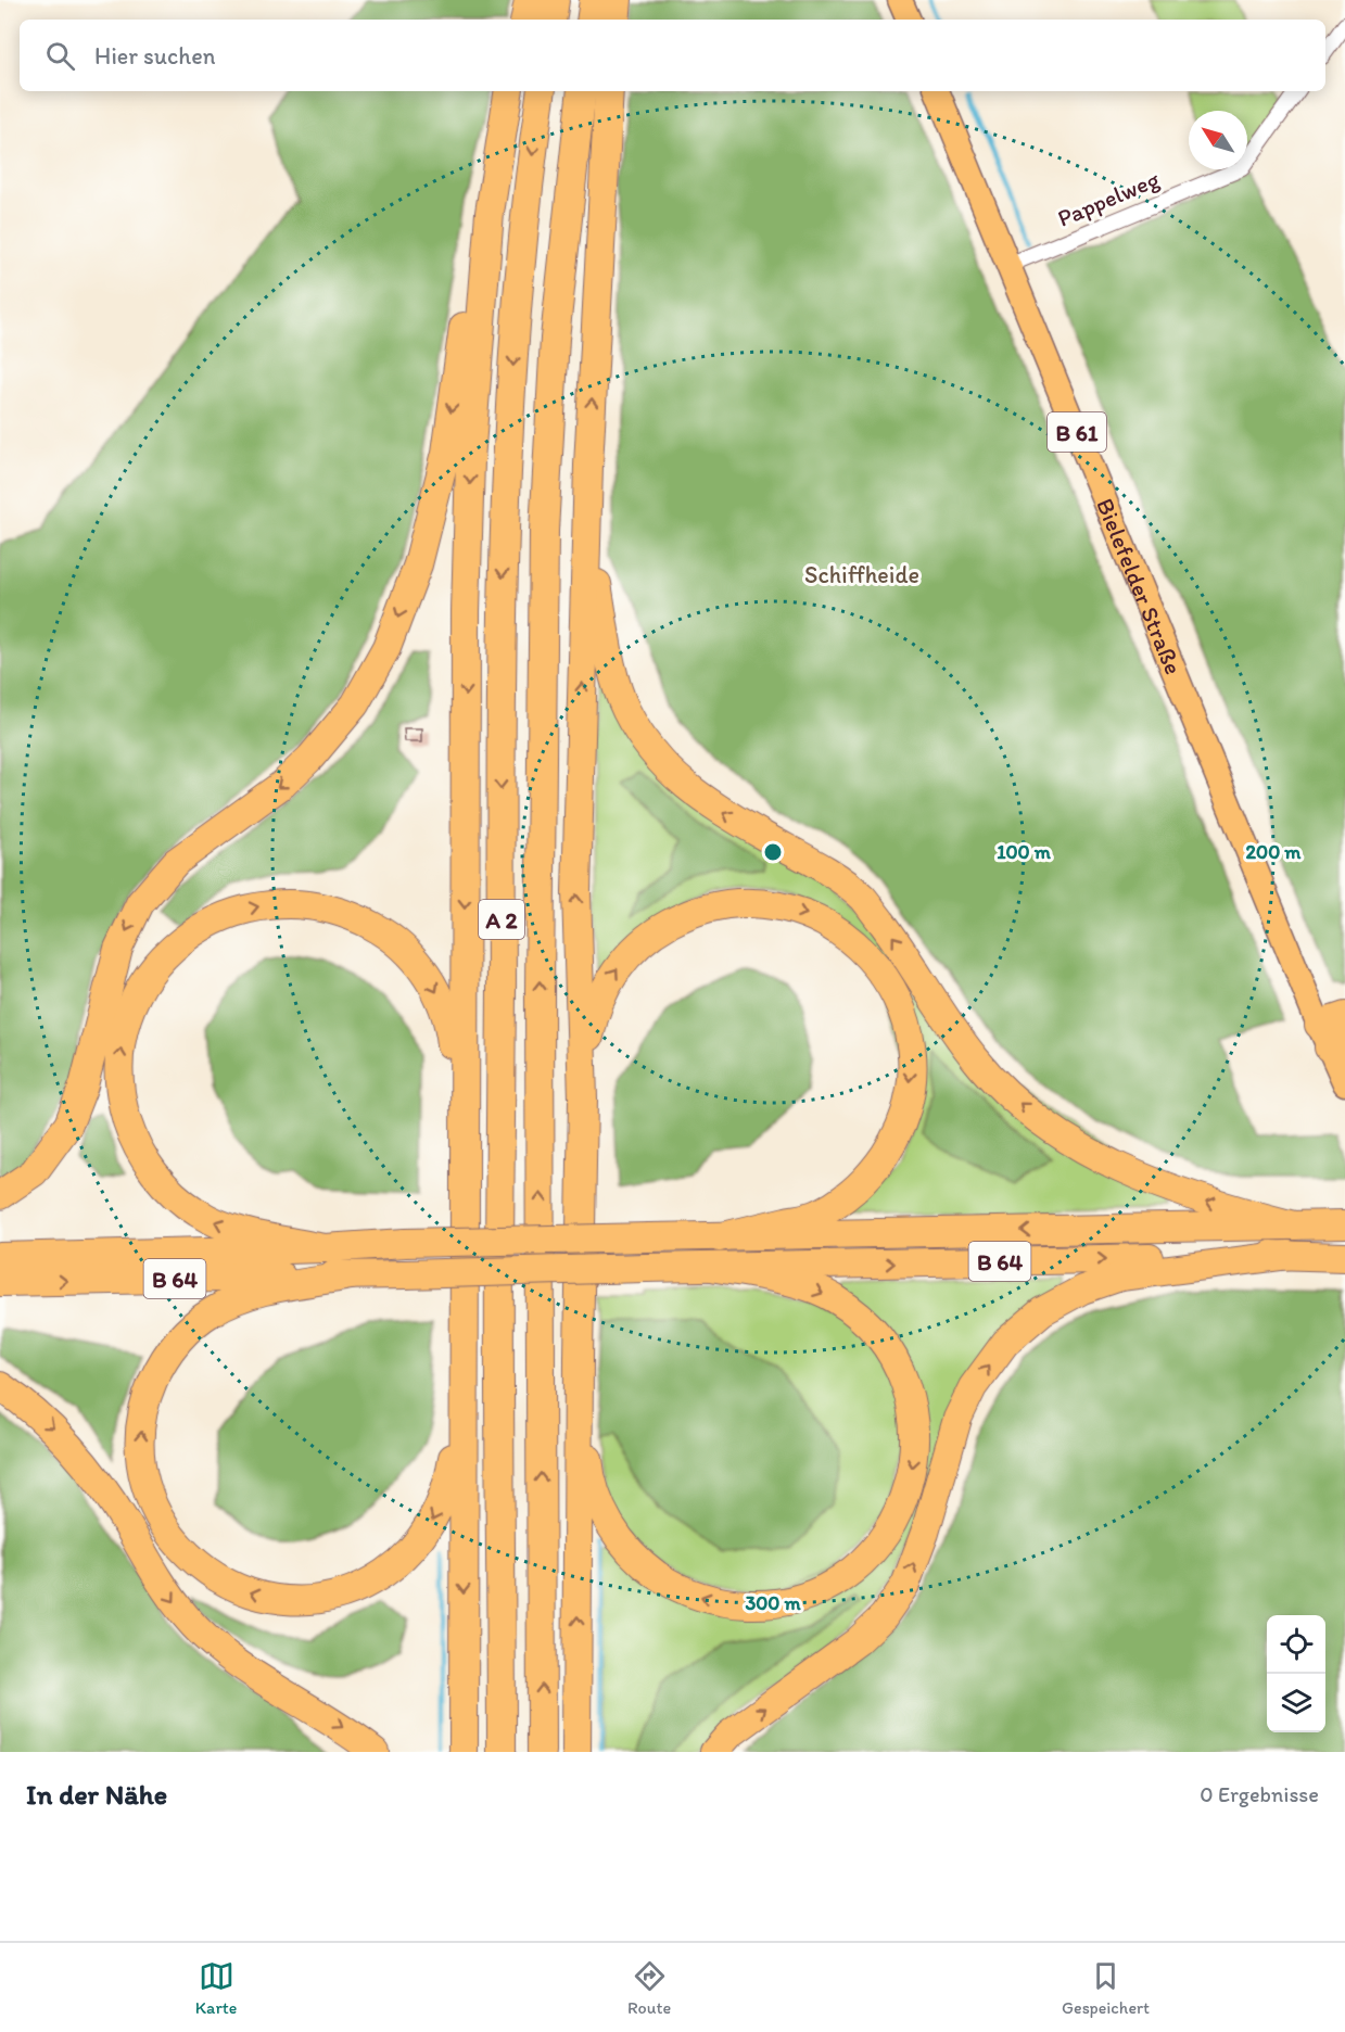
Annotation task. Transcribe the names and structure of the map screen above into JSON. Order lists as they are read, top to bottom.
{
  "streets": {
    "highway": ["A 2", "B 64"],
    "main road": ["B 61", "Bielefelder Straße"],
    "street": ["Pappelweg"]
  },
  "crossings": [
    ["Pappelweg", "Bielefelder Straße"]
  ],
  "parks": ["Schiffheide"],
  "north": "top left",
  "page": {
    "search": "Hier suchen",
    "heading": ["In der Nähe", "0 Ergebnisse"],
    "nav": ["Karte", "Route", "Gespeichert"]
  },
  "rings": ["100 m", "200 m", "300 m"]
}
